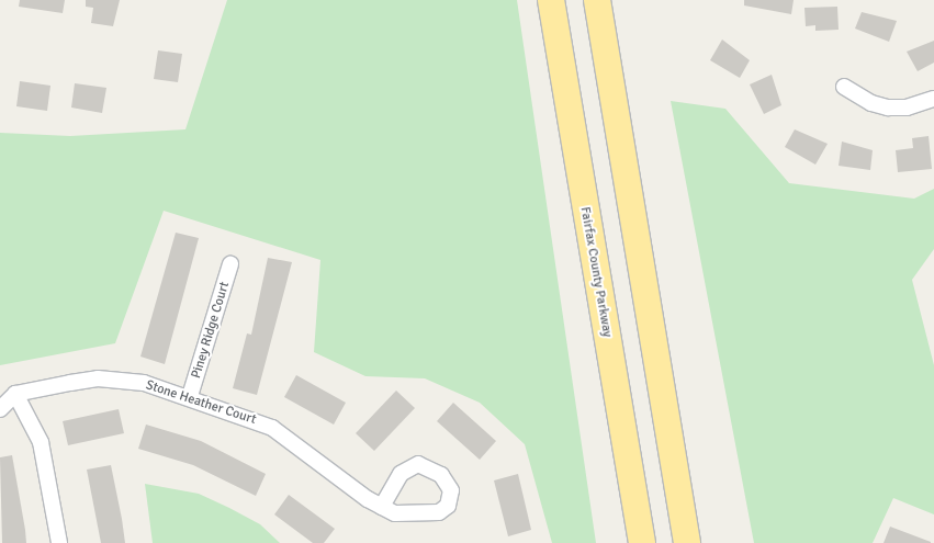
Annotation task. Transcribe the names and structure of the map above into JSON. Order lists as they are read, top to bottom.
{
  "streets": {
    "highway": ["Fairfax County Parkway"],
    "street": ["Piney Ridge Court", "Stone Heather Court"]
  },
  "crossings": [
    ["Piney Ridge Court", "Stone Heather Court"]
  ]
}
